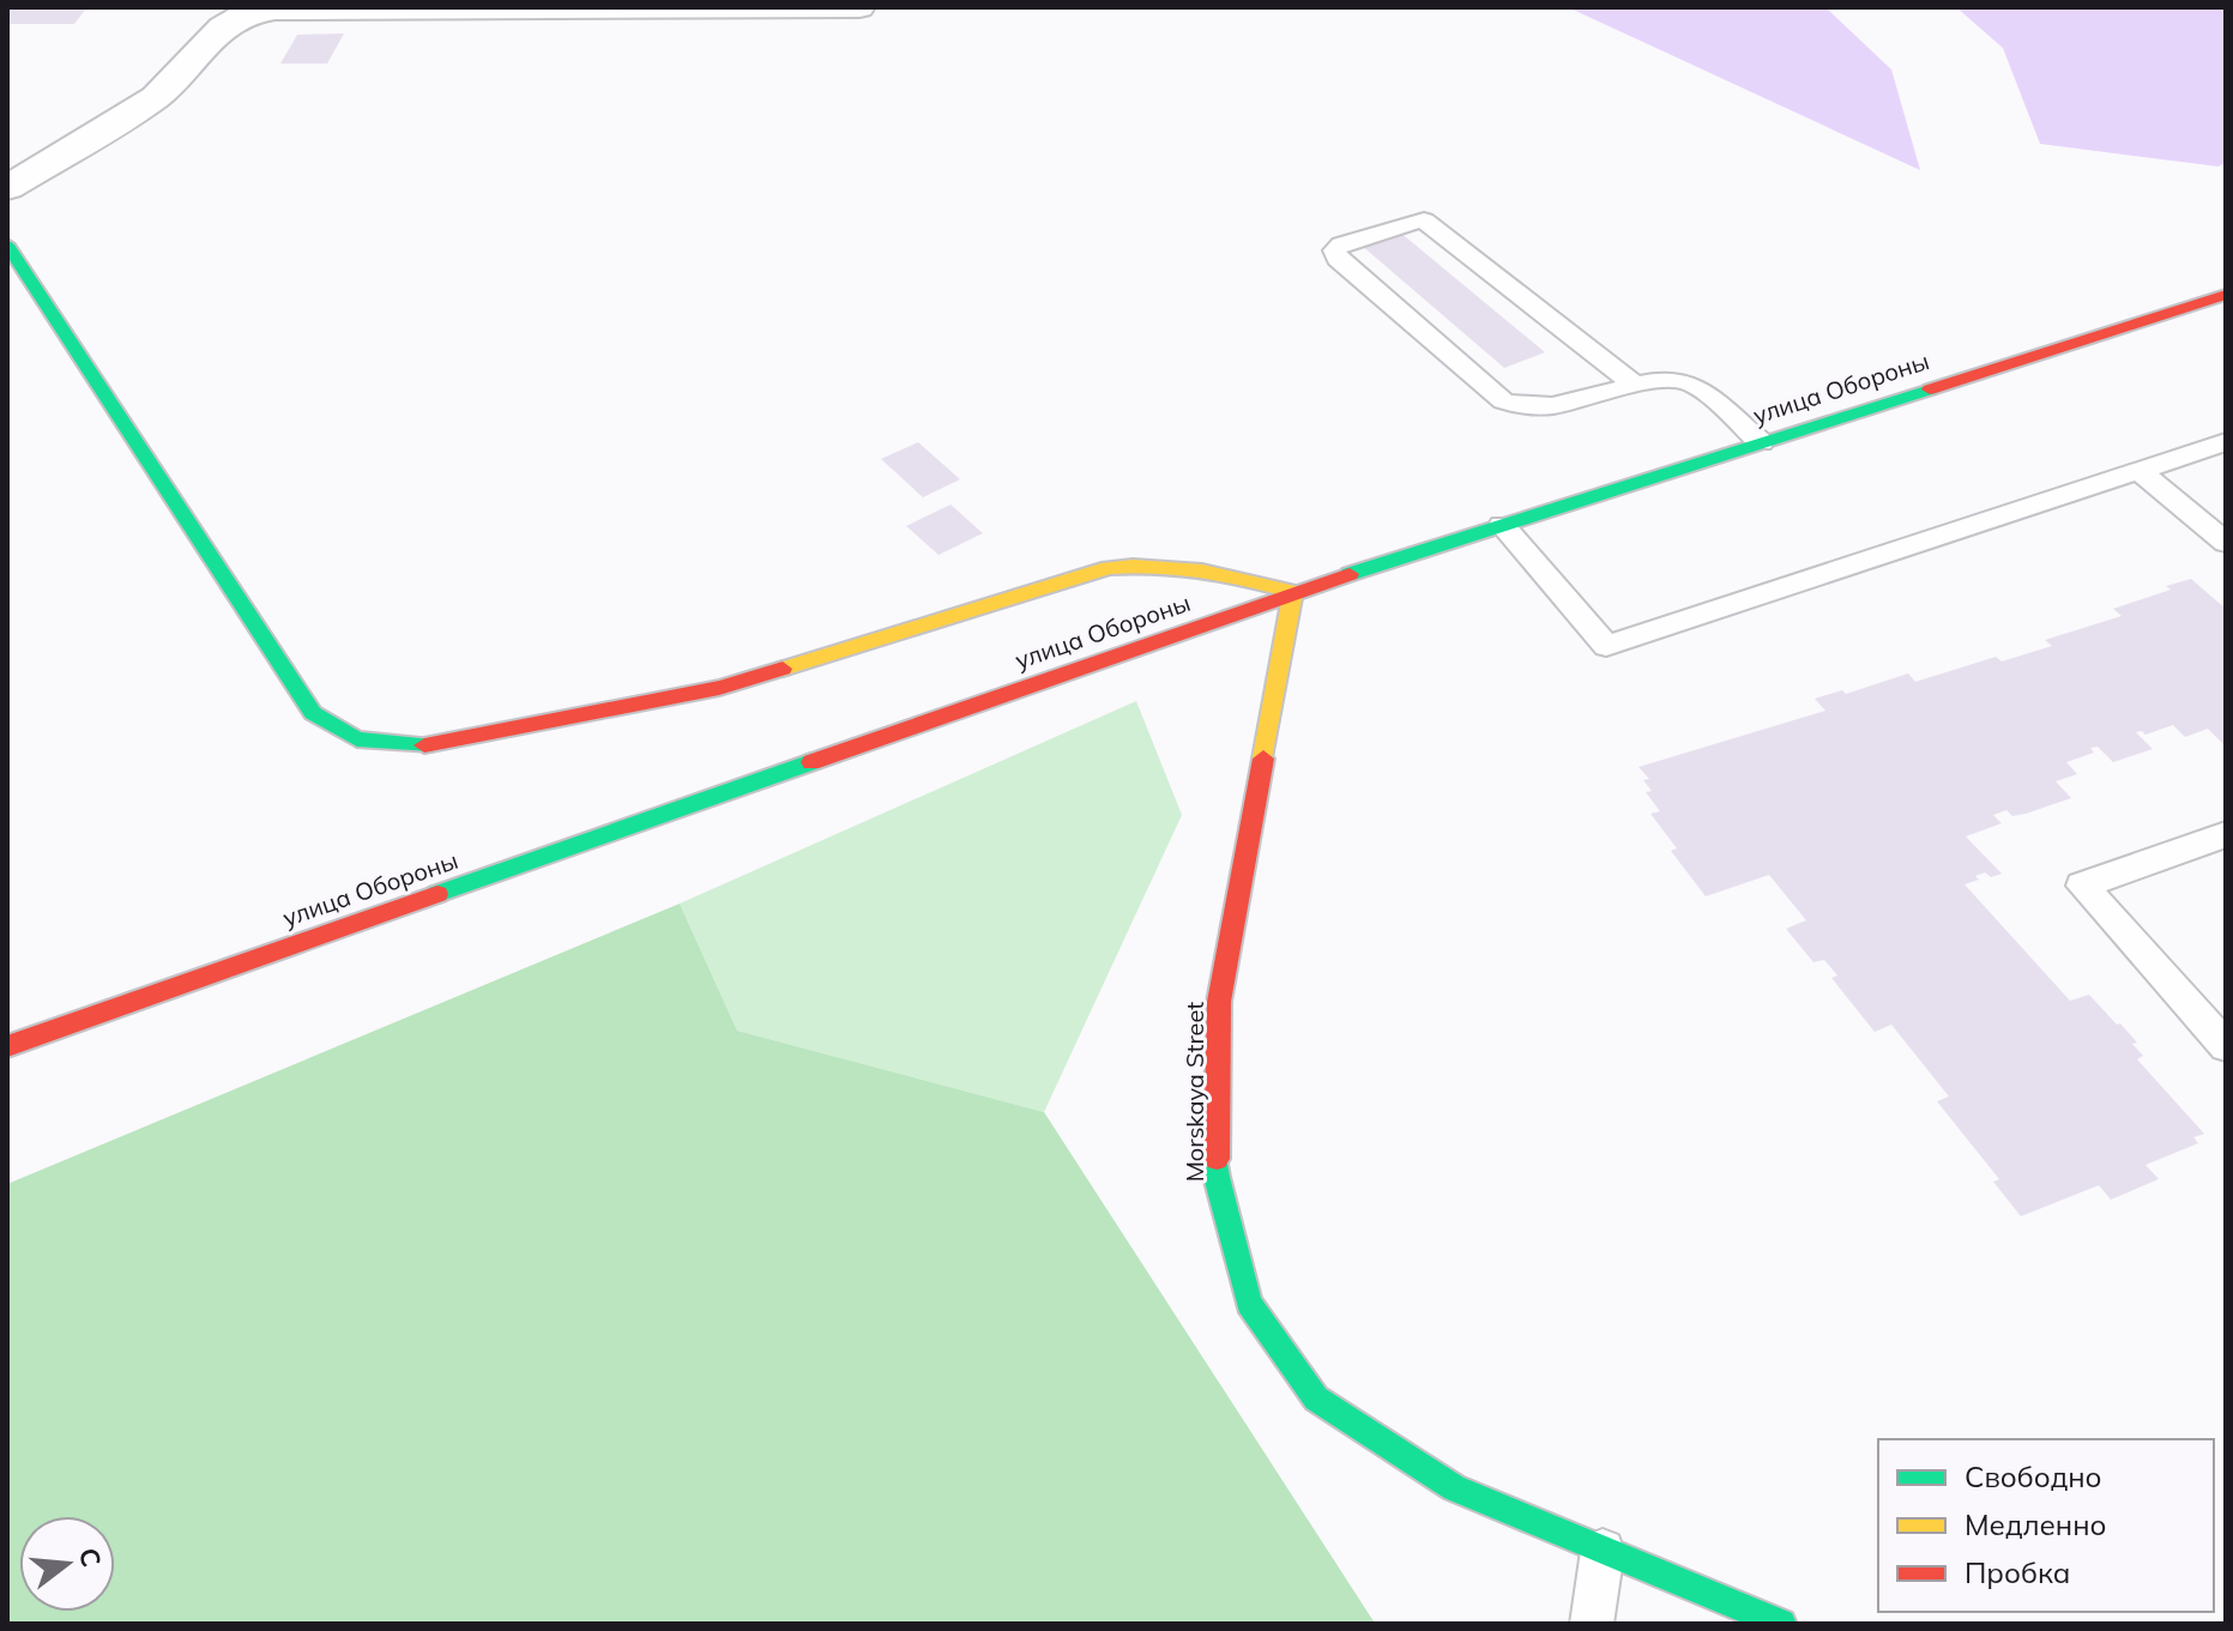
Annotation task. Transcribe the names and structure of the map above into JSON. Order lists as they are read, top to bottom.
{
  "streets": {
    "street": ["улица Обороны", "Morskaya Street"]
  },
  "crossings": [
    ["улица Обороны", "Morskaya Street"]
  ],
  "legend": ["Свободно", "Медленно", "Пробка"],
  "north": "right"
}
